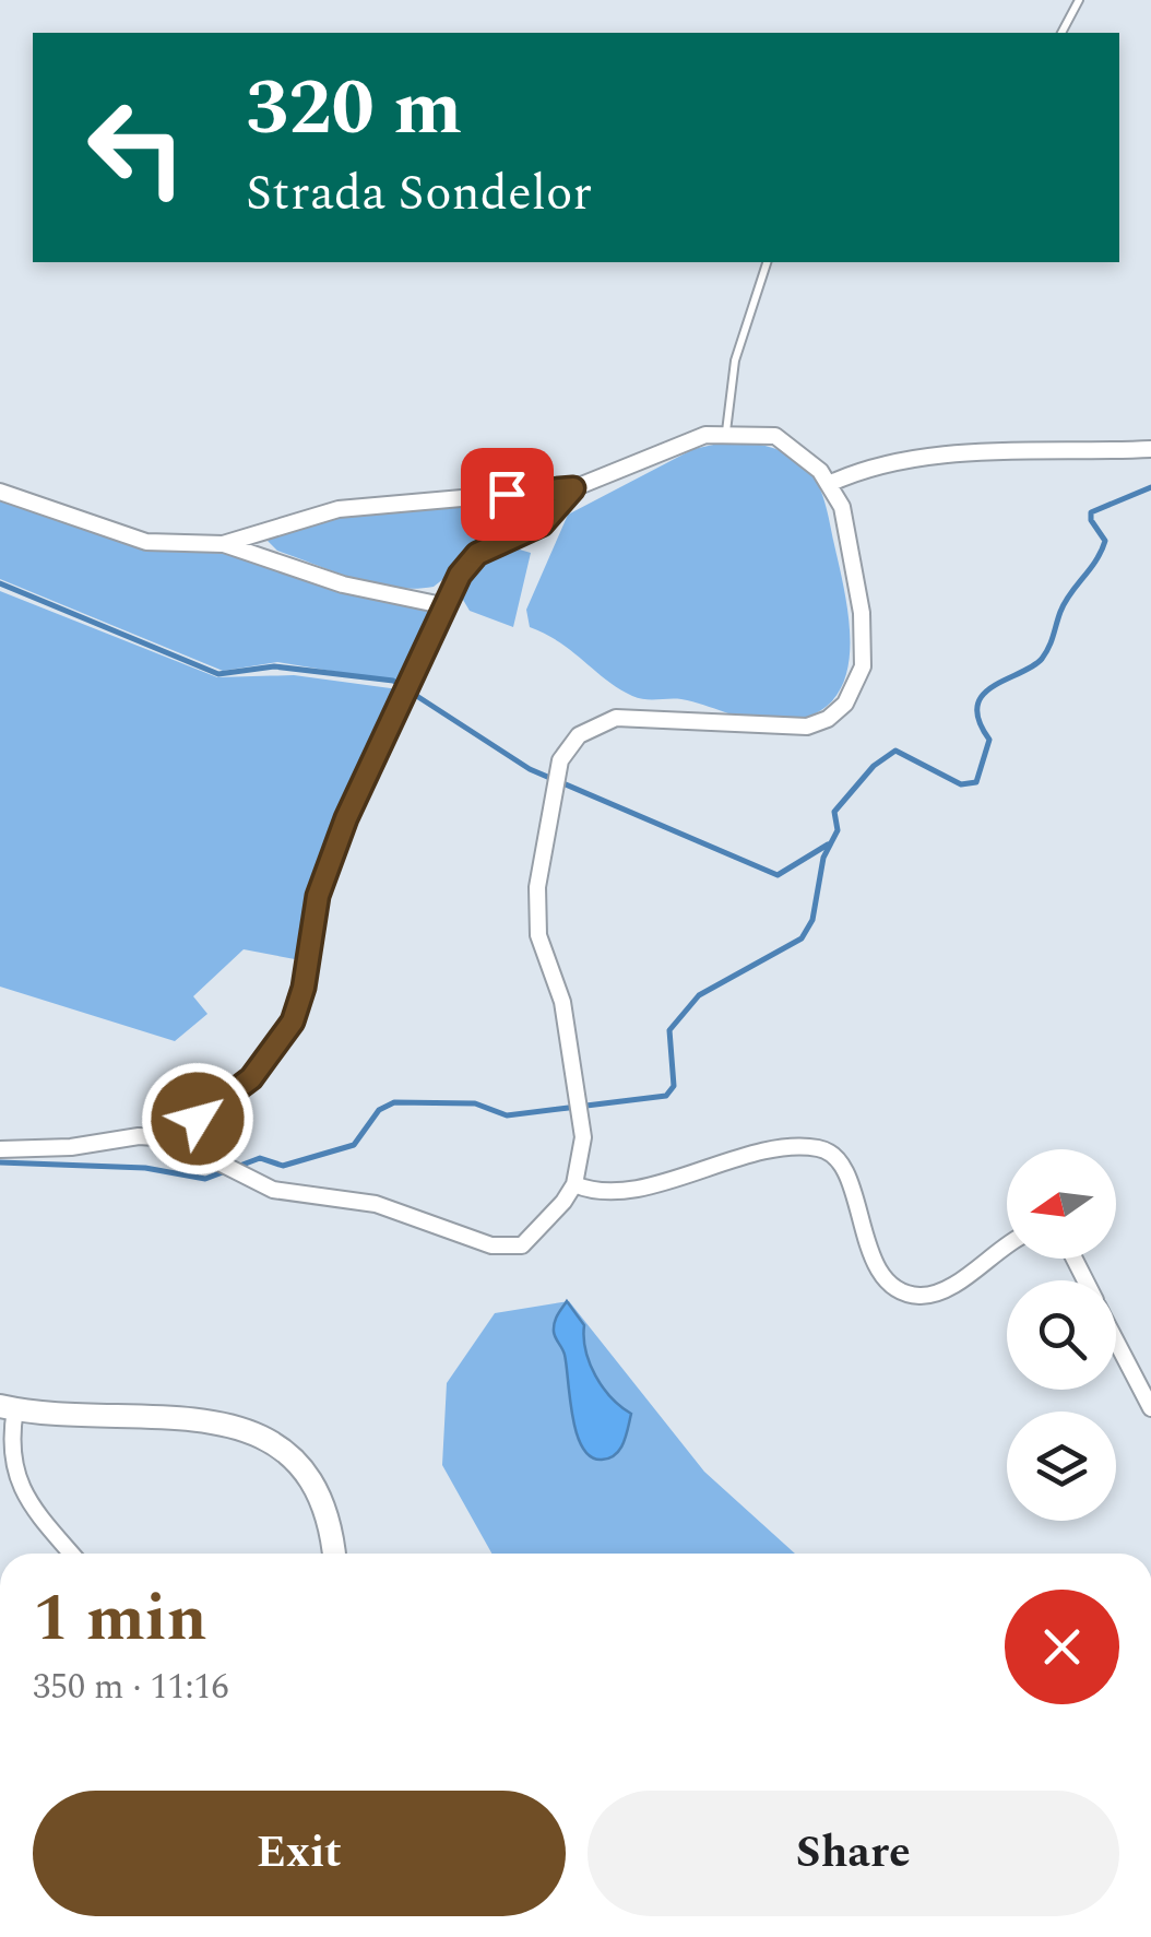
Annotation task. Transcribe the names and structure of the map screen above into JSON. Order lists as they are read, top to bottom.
{
  "north": "left",
  "page": {
    "turn": ["320 m", "Strada Sondelor"],
    "heading": ["1 min", "350 m · 11:16"],
    "buttons": ["Exit", "Share"]
  }
}
